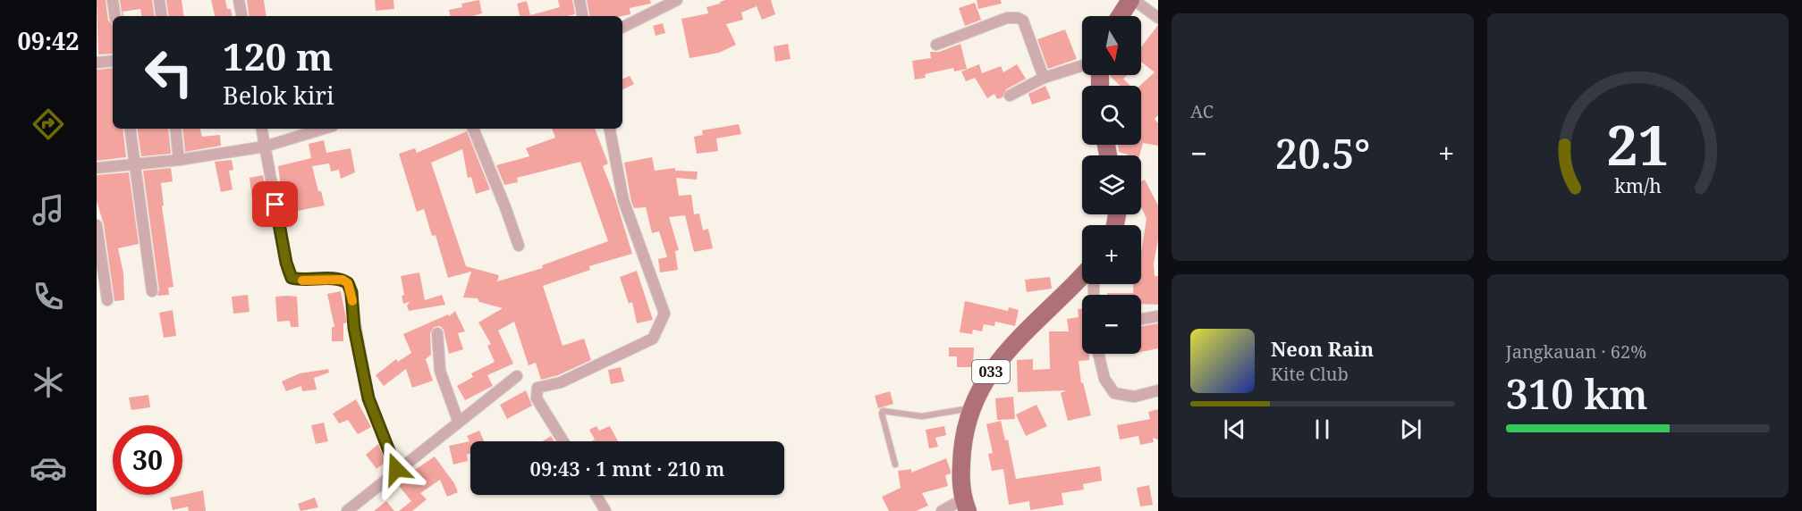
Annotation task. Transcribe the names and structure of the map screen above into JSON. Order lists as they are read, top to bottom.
{
  "streets": {
    "main road": ["033"]
  },
  "north": "bottom",
  "page": {
    "tabs": "09:42",
    "tile": [
      "AC",
      ["Jangkauan · 62%", "310 km"]
    ],
    "map_buttons": ["+", "−"],
    "turn": ["120 m", "Belok kiri"],
    "heat": ["−", "20.5°", "+"],
    "song": ["Neon Rain", "Kite Club"],
    "limit": "30",
    "trip": "09:43 · 1 mnt · 210 m",
    "gauge": ["21", "km/h"]
  }
}
